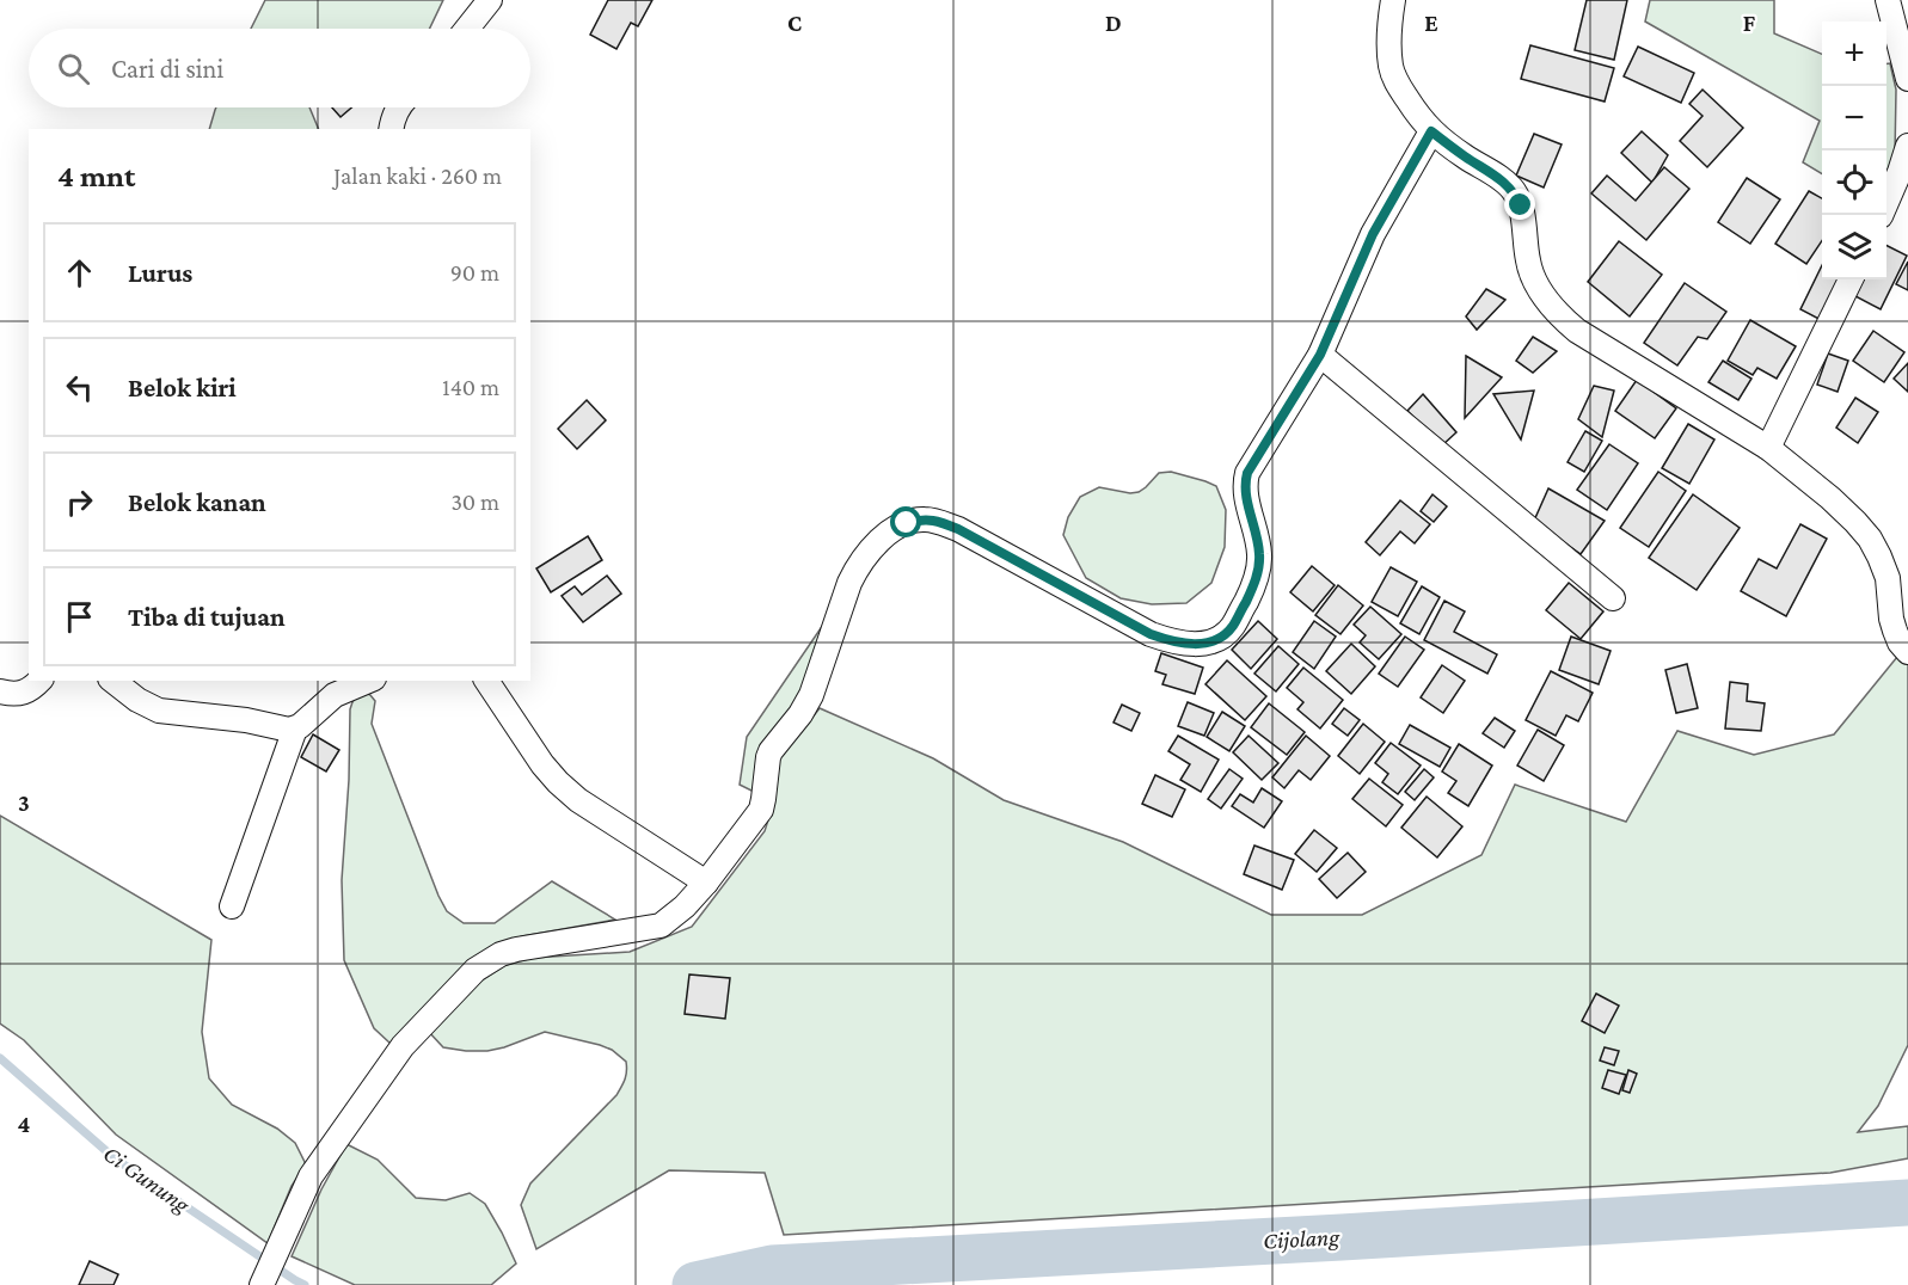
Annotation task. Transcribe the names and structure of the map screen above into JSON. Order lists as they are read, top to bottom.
{
  "water": ["Ci Gunung", "Cijolang"],
  "page": {
    "map_buttons": ["+", "−"],
    "search": "Cari di sini",
    "heading": ["4 mnt", "Jalan kaki · 260 m"],
    "list": [
      ["Lurus", "90 m"],
      ["Belok kiri", "140 m"],
      ["Belok kanan", "30 m"],
      "Tiba di tujuan"
    ]
  },
  "grid": {
    "columns": [
      "C",
      "D",
      "E",
      "F"
    ],
    "rows": ["3", "4"]
  }
}
